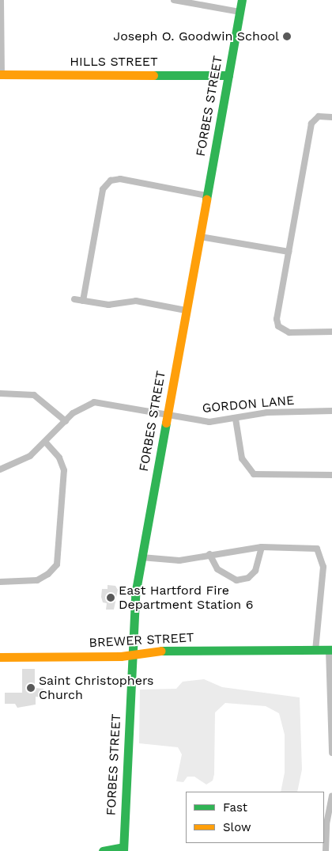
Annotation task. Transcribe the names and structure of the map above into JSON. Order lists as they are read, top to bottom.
{
  "streets": {
    "main road": ["HILLS STREET", "FORBES STREET", "BREWER STREET"],
    "street": ["GORDON LANE"]
  },
  "crossings": [
    ["HILLS STREET", "FORBES STREET"],
    ["FORBES STREET", "GORDON LANE"],
    ["FORBES STREET", "BREWER STREET"]
  ],
  "places": ["Joseph O. Goodwin School", "East Hartford Fire Department Station 6", "Saint Christophers Church"],
  "legend": ["Fast", "Slow"]
}
